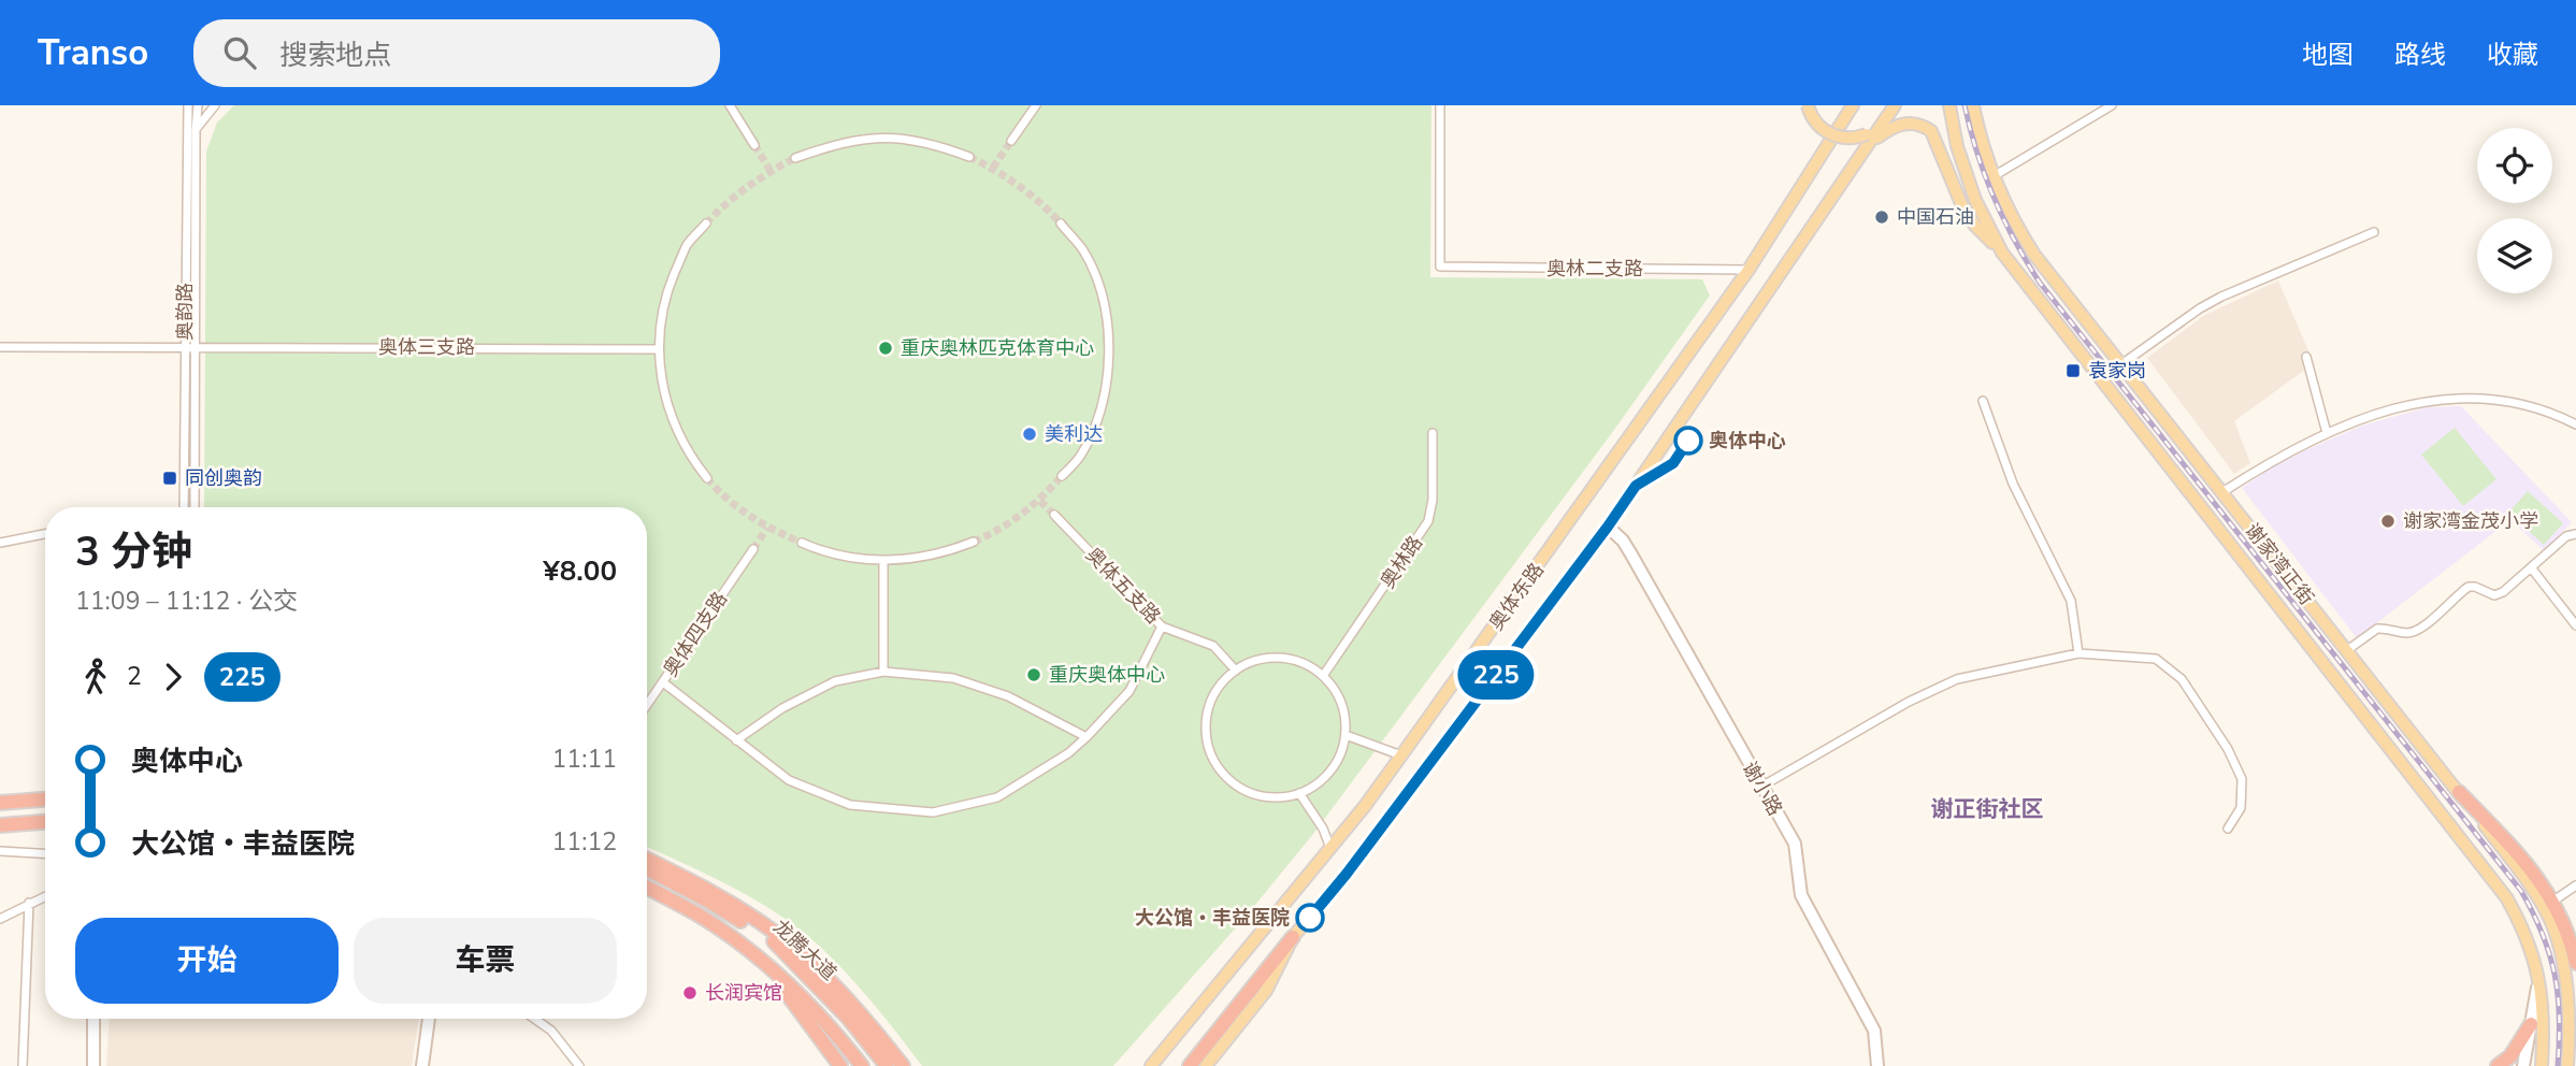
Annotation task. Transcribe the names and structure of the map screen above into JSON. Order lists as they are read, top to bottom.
{
  "streets": {
    "highway": ["龙腾大道"],
    "main road": ["谢家湾正街", "奥体东路"],
    "street": [
      "奥林二支路",
      "奥韵路",
      "奥体三支路",
      "奥林路",
      "奥体五支路",
      "奥体四支路",
      "谢小路"
    ]
  },
  "crossings": [
    ["奥林二支路", "奥体东路"],
    ["奥韵路", "奥体三支路"],
    ["奥林路", "奥体五支路"],
    ["奥体东路", "谢小路"]
  ],
  "districts": ["谢正街社区"],
  "places": {
    "other": [
      "中国石油",
      "重庆奥林匹克体育中心",
      "美利达",
      "奥体中心",
      "谢家湾金茂小学",
      "重庆奥体中心",
      "大公馆‧丰益医院",
      "长润宾馆"
    ],
    "transit": ["袁家岗", "同创奥韵"]
  },
  "lines": ["bus line 225"],
  "page": {
    "header": "Transo",
    "search": "搜索地点",
    "nav": ["地图", "路线", "收藏"],
    "on_map": "225",
    "heading": ["3 分钟", "11:09 – 11:12 · 公交", "¥8.00"],
    "legs": ["2", "225"],
    "list": [
      {
        "name": "奥体中心",
        "value": "11:11"
      },
      {
        "name": "大公馆‧丰益医院",
        "value": "11:12"
      }
    ],
    "buttons": ["开始", "车票"]
  }
}
